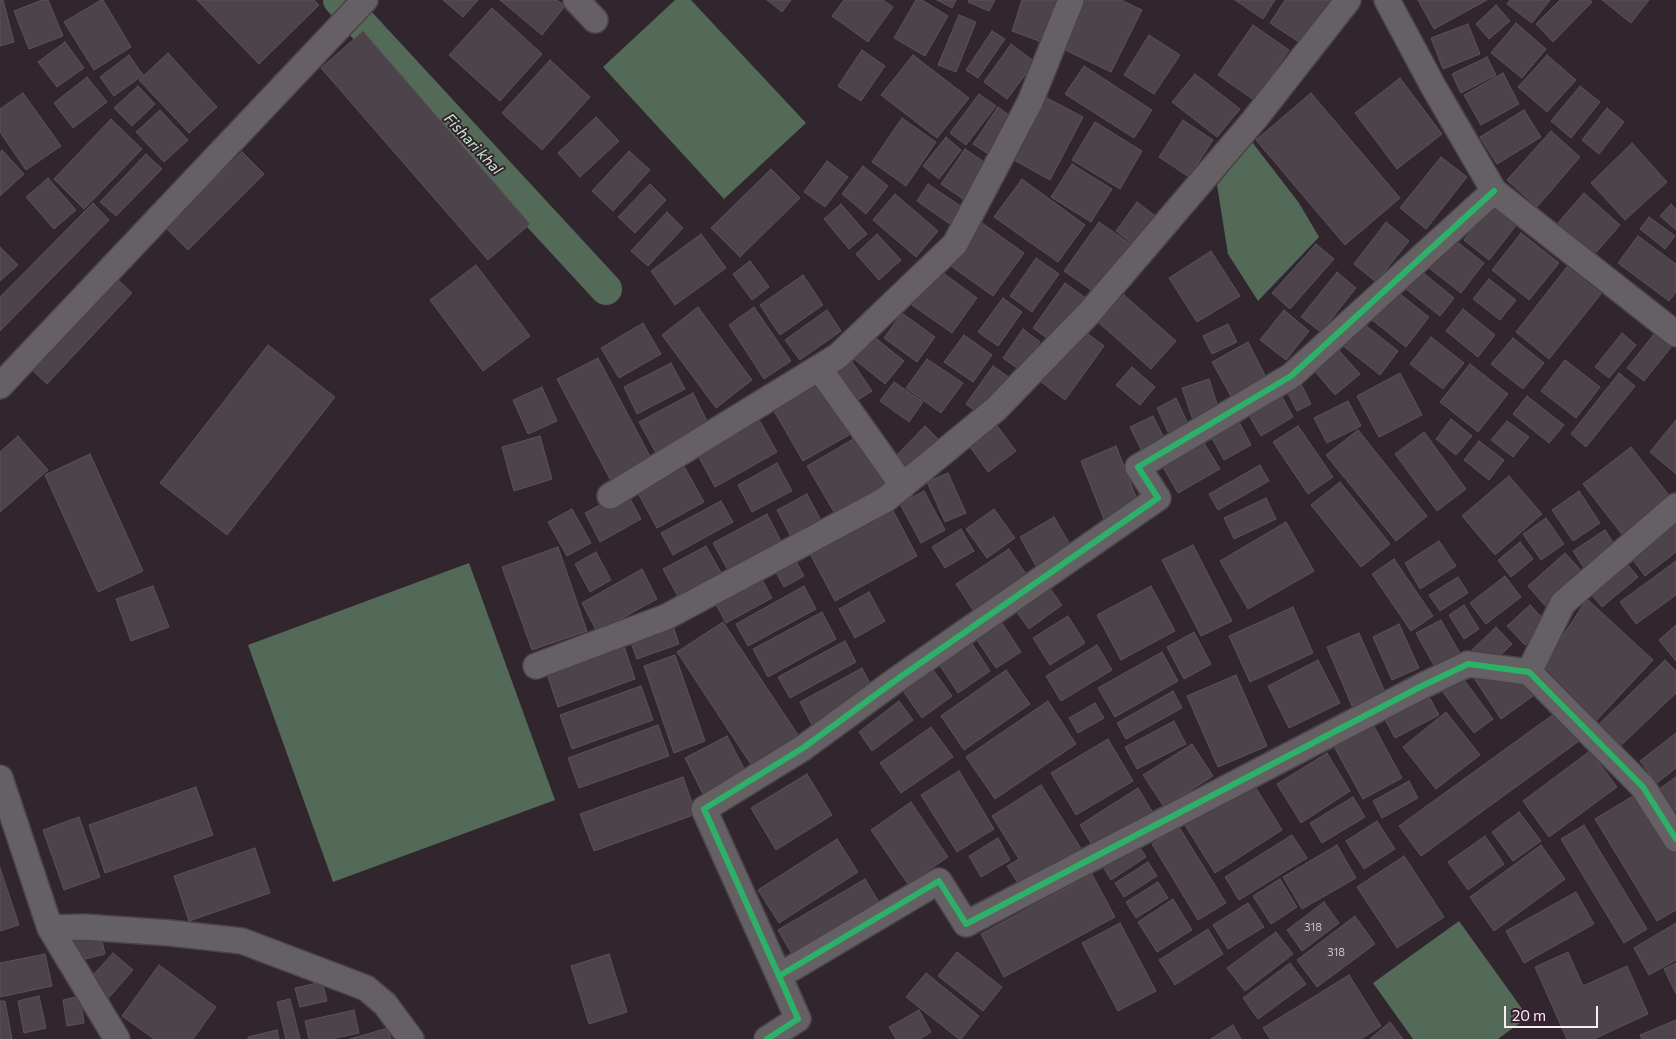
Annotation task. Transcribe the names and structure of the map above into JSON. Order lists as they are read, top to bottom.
{
  "water": ["Fishari khal"],
  "house_numbers": ["318", "318"],
  "scale_bar": "20 m"
}
